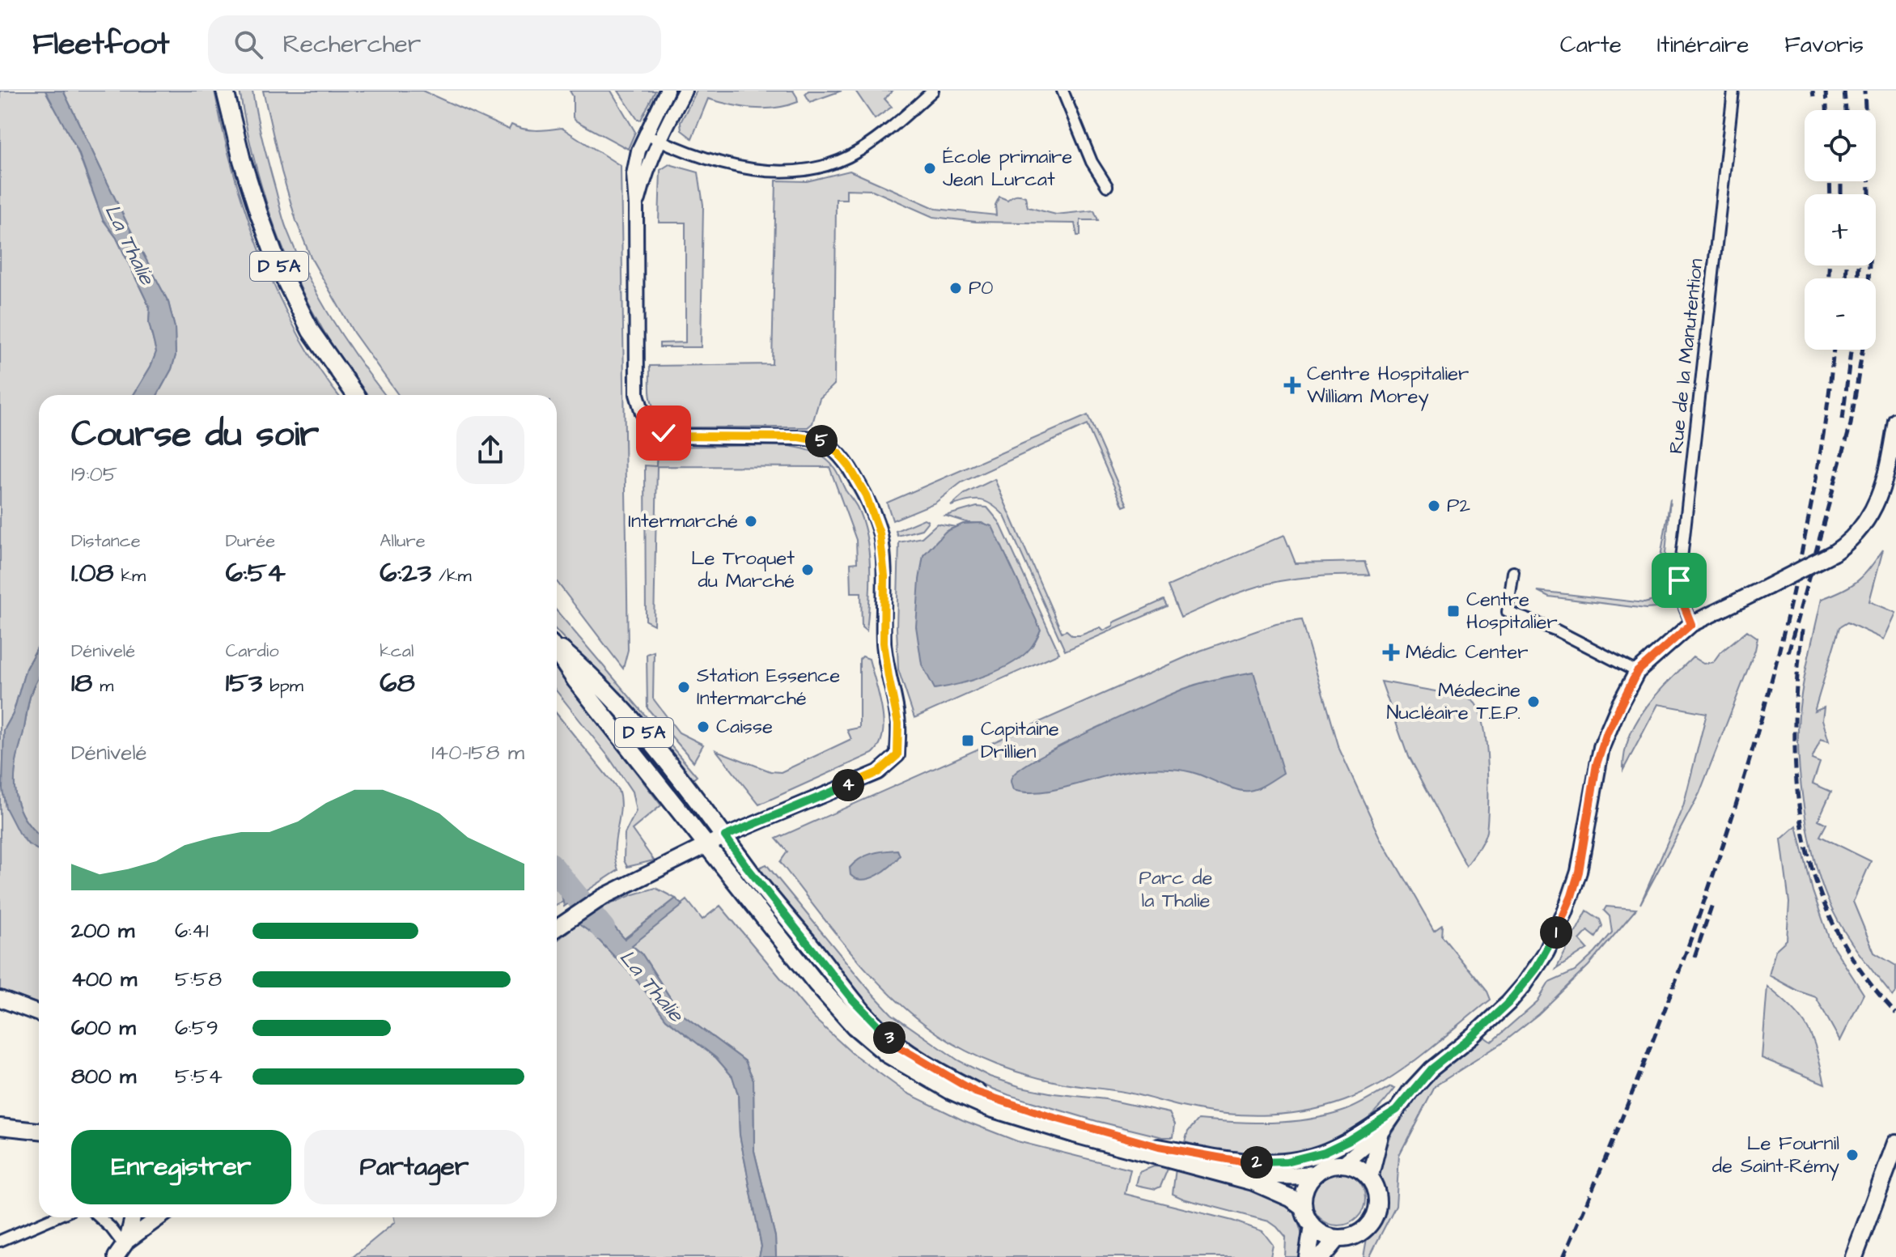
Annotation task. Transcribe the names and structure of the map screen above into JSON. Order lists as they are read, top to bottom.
{
  "streets": {
    "main road": ["D 5A"],
    "street": ["Rue de la Manutention"]
  },
  "water": ["La Thalie"],
  "parks": ["Parc de la Thalie"],
  "places": {
    "other": [
      "École primaire Jean Lurcat",
      "P0",
      "P2",
      "Intermarché",
      "Le Troquet du Marché",
      "Station Essence Intermarché",
      "Médecine Nucléaire T.E.P.",
      "Caisse",
      "Le Fournil de Saint-Rémy"
    ],
    "health": ["Centre Hospitalier William Morey", "Médic Center"],
    "transit": ["Centre Hospitalier", "Capitaine Drillien"]
  },
  "page": {
    "header": "Fleetfoot",
    "search": "Rechercher",
    "nav": ["Carte", "Itinéraire", "Favoris"],
    "map_buttons": ["+", "−"],
    "heading": ["Course du soir", "19:05"],
    "pins": [
      "5",
      "4",
      "1",
      "3",
      "2"
    ],
    "stats": [
      ["Distance", "1.08 km"],
      ["Durée", "6:54"],
      ["Allure", "6:23 /km"],
      ["Dénivelé", "18 m"],
      ["Cardio", "153 bpm"],
      ["kcal", "68"]
    ],
    "chart": ["Dénivelé", "140–158 m"],
    "list": [
      {
        "name": "200 m",
        "note": "6:41"
      },
      {
        "name": "400 m",
        "note": "5:58"
      },
      {
        "name": "600 m",
        "note": "6:59"
      },
      {
        "name": "800 m",
        "note": "5:54"
      }
    ],
    "buttons": ["Enregistrer", "Partager"]
  }
}
